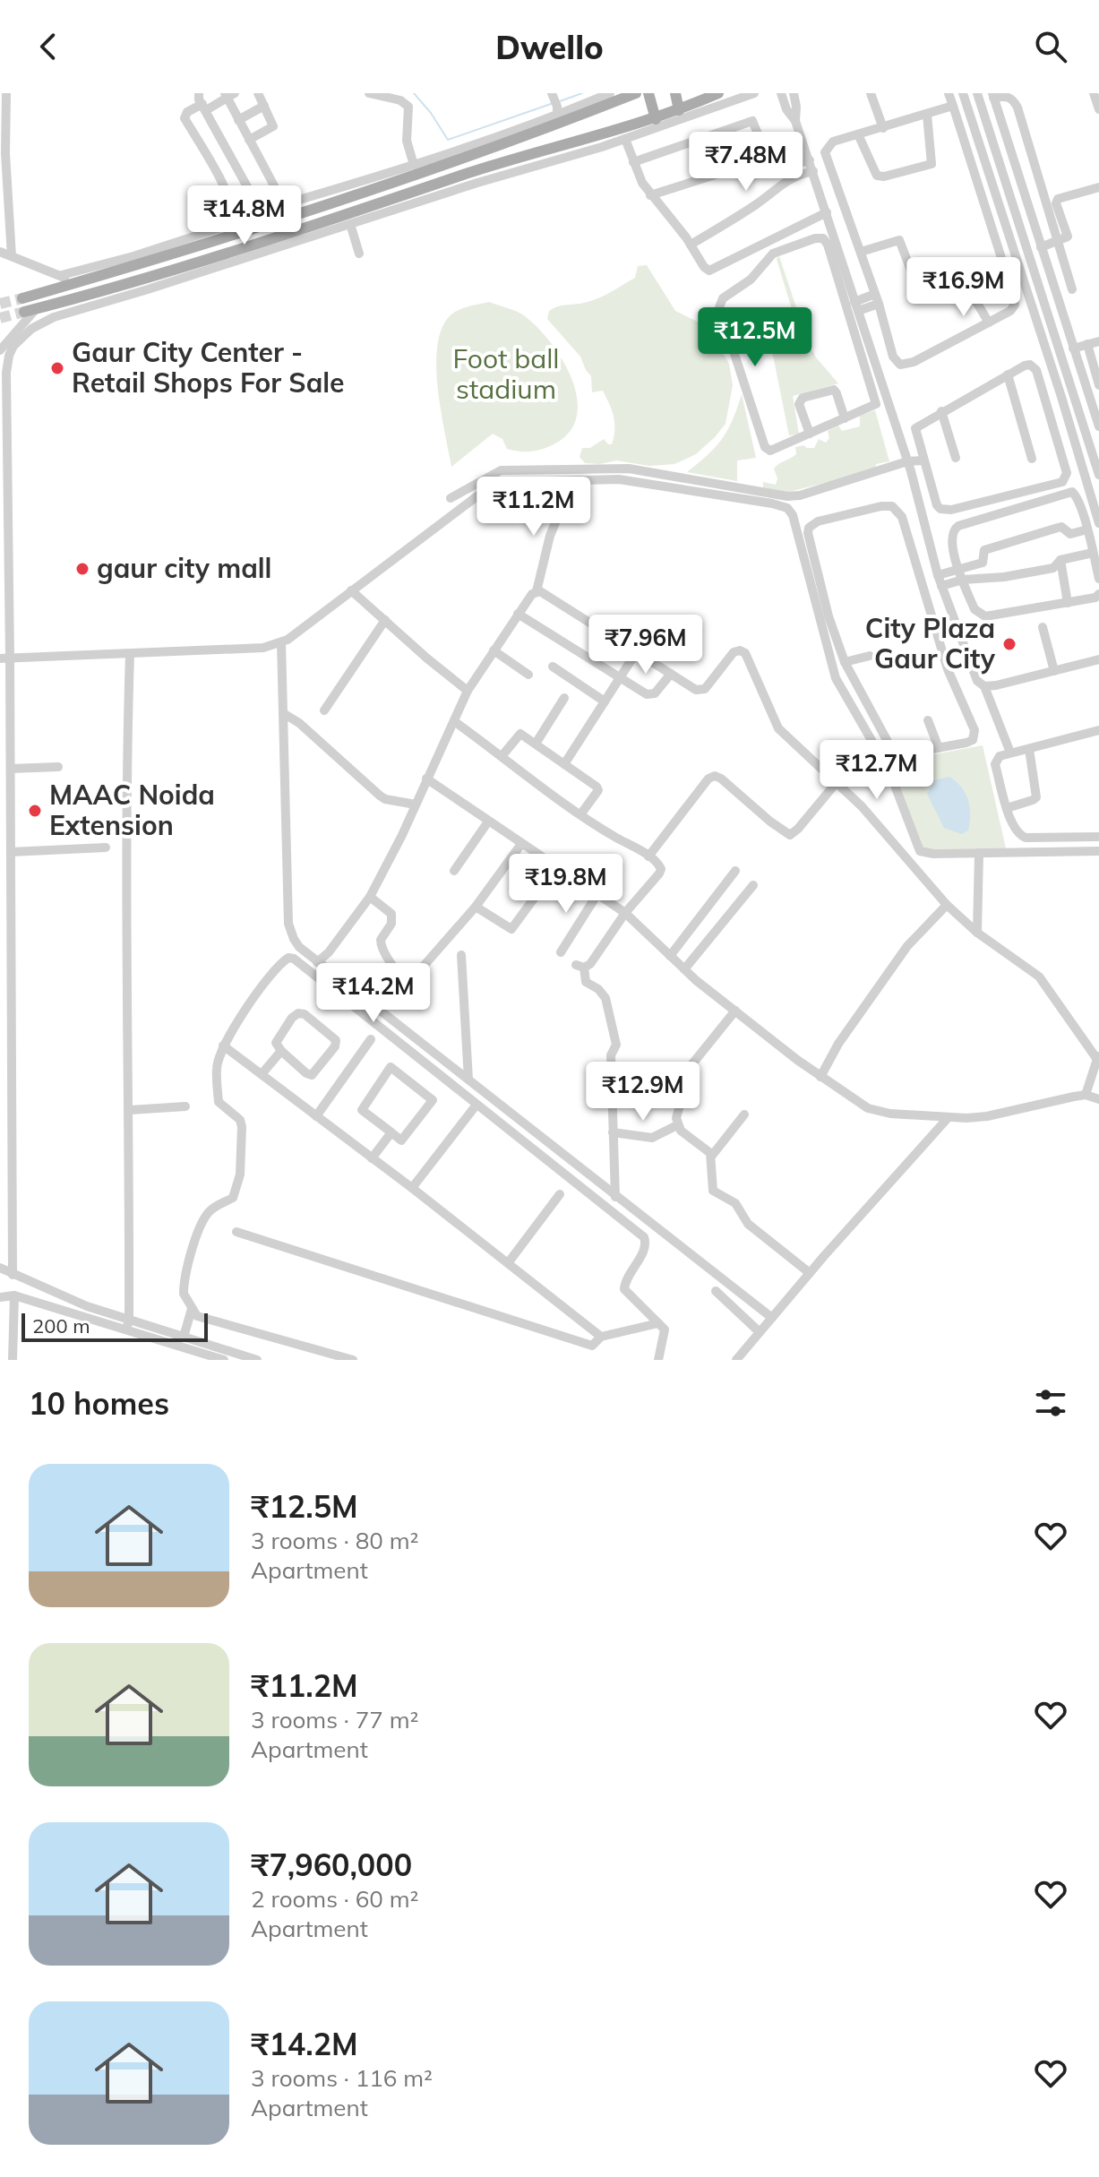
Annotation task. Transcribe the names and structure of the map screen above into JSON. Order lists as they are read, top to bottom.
{
  "parks": ["Foot ball stadium"],
  "places": [
    "Gaur City Center - Retail Shops For Sale",
    "gaur city mall",
    "City Plaza Gaur City",
    "MAAC Noida Extension"
  ],
  "scale_bar": "200 m",
  "page": {
    "header": "Dwello",
    "price": [
      "₹7.48M",
      "₹14.8M",
      "₹16.9M",
      "₹12.5M",
      "₹11.2M",
      "₹7.96M",
      "₹12.7M",
      "₹19.8M",
      "₹14.2M",
      "₹12.9M"
    ],
    "scale": "200 m",
    "heading": "10 homes",
    "list": [
      {
        "name": "₹12.5M",
        "note": "3 rooms · 80 m² · Apartment"
      },
      {
        "name": "₹11.2M",
        "note": "3 rooms · 77 m² · Apartment"
      },
      {
        "name": "₹7,960,000",
        "note": "2 rooms · 60 m² · Apartment"
      },
      {
        "name": "₹14.2M",
        "note": "3 rooms · 116 m² · Apartment"
      }
    ]
  }
}
